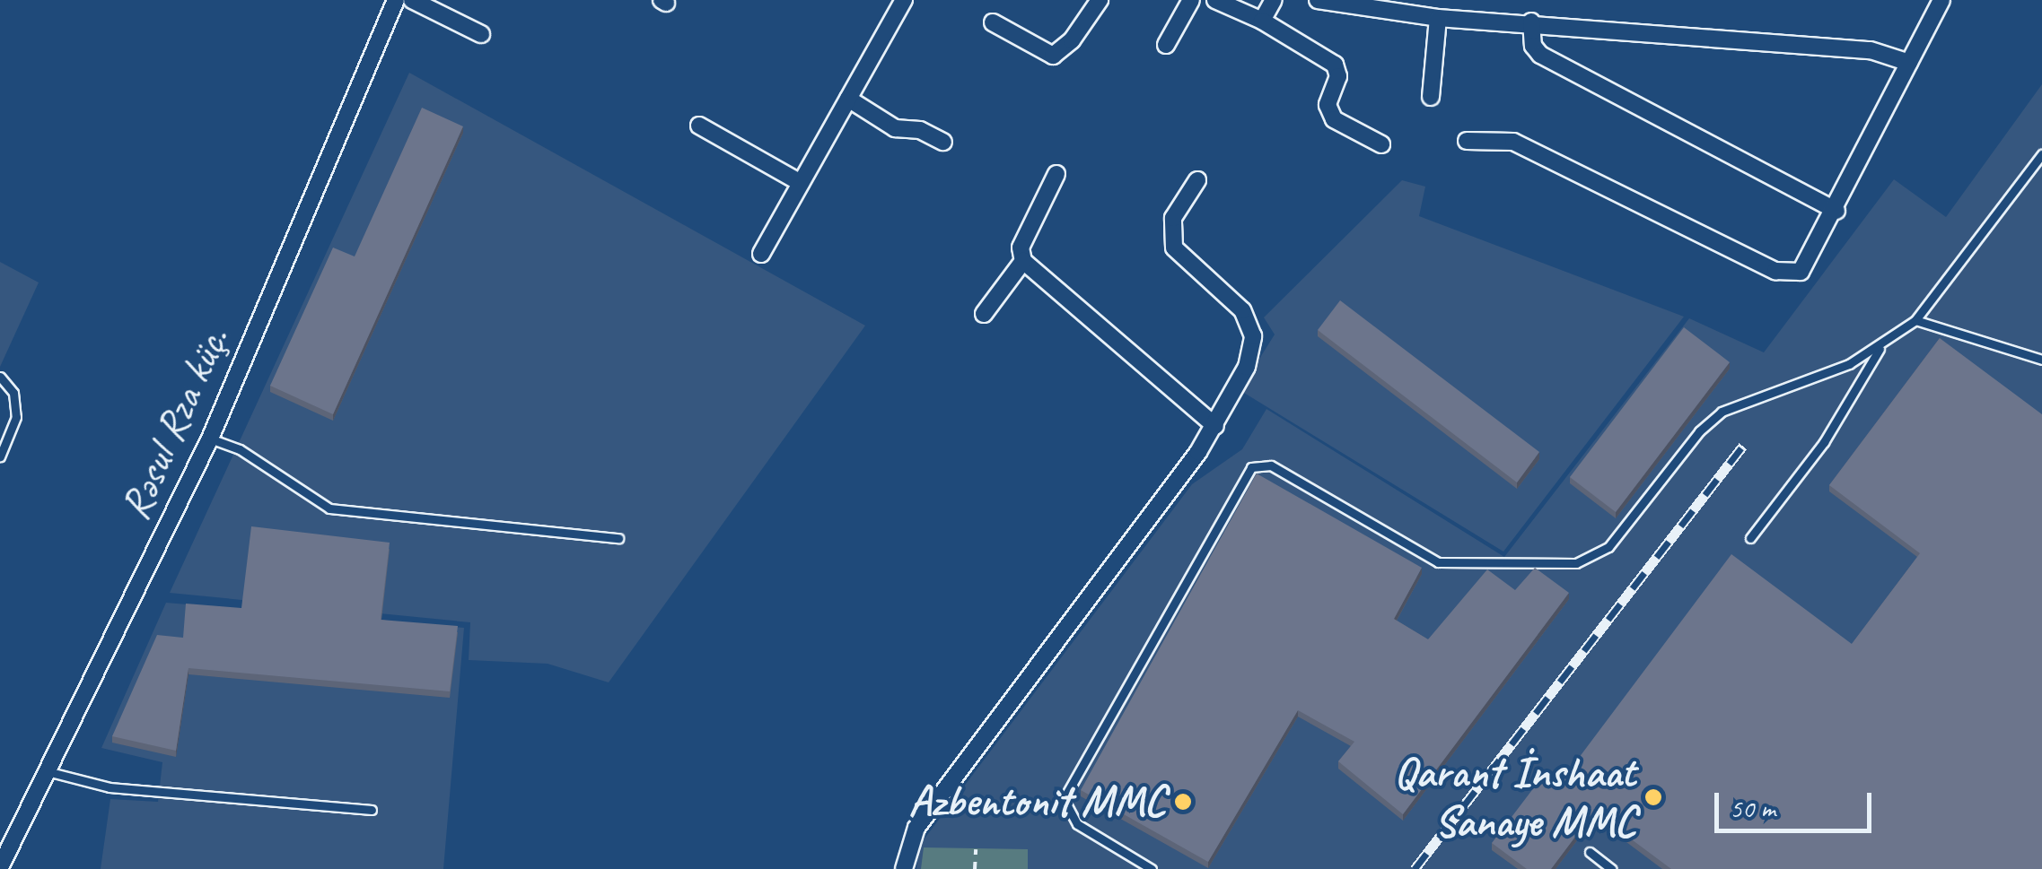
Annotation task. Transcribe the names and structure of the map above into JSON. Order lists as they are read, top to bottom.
{
  "streets": {
    "street": ["Rəsul Rza küç."]
  },
  "places": ["Qarant İnshaat Sanaye MMC", "Azbentonit MMC"],
  "scale_bar": "50 m"
}
